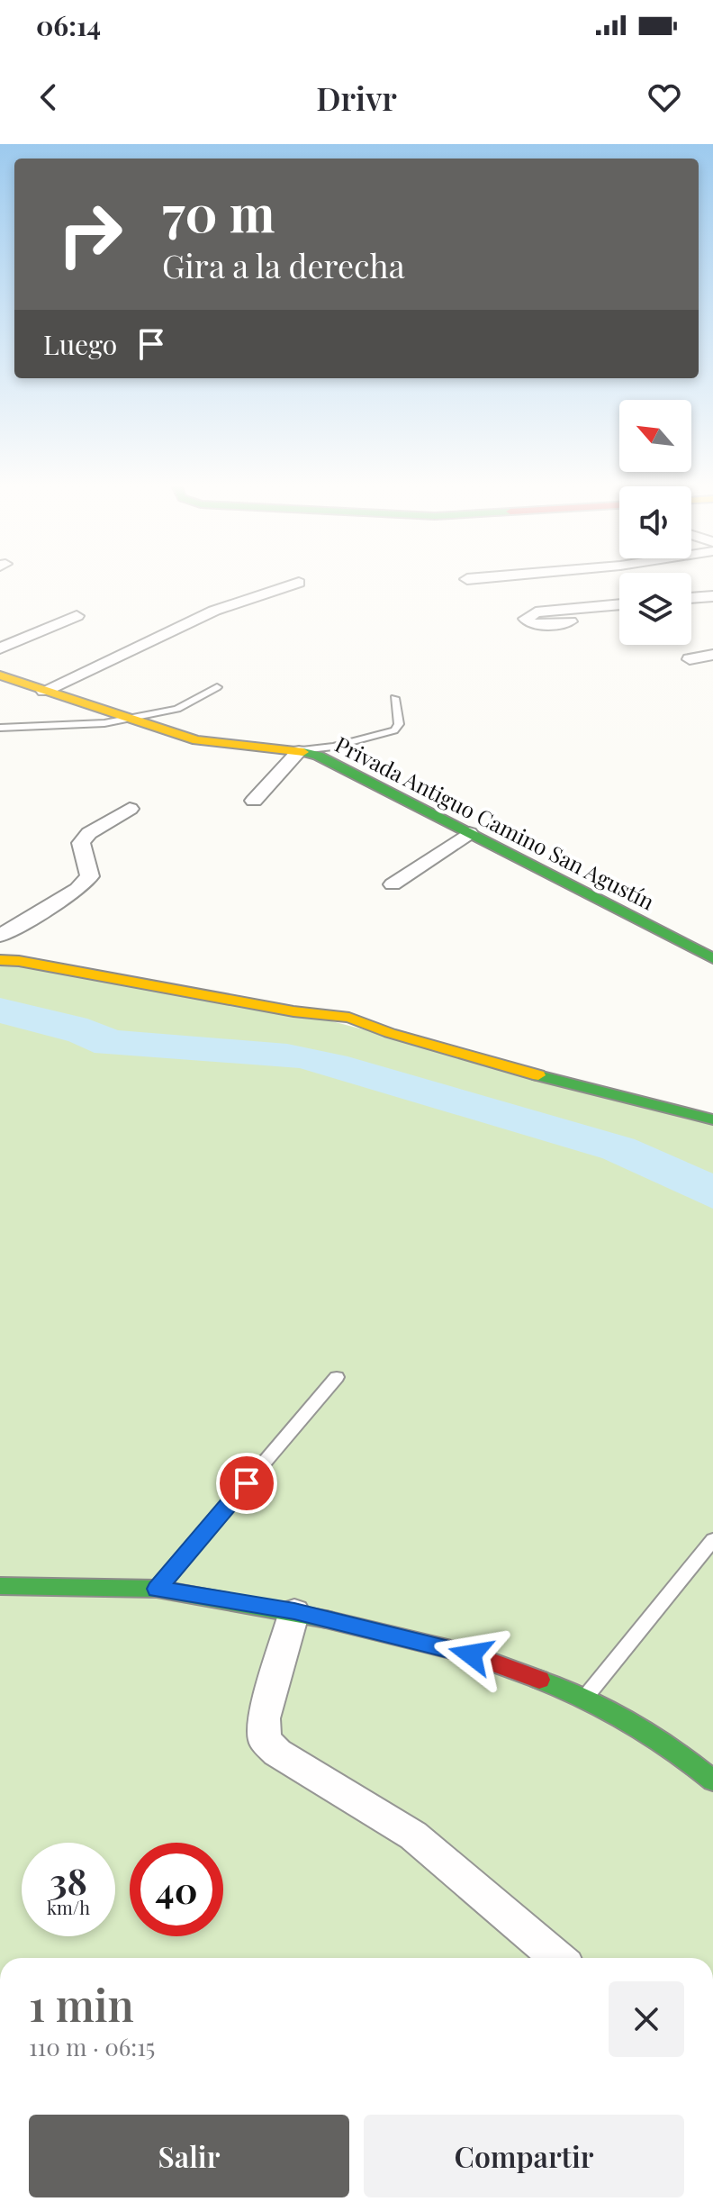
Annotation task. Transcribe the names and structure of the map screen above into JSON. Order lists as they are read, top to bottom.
{
  "streets": {
    "street": ["Privada Antiguo Camino San Agustín"]
  },
  "north": "top left",
  "page": {
    "status": "06:14",
    "header": "Drivr",
    "turn": ["70 m", "Gira a la derecha"],
    "then": "Luego",
    "speed": "38 km/h",
    "limit": "40",
    "heading": ["1 min", "110 m · 06:15"],
    "buttons": ["Salir", "Compartir"]
  }
}
